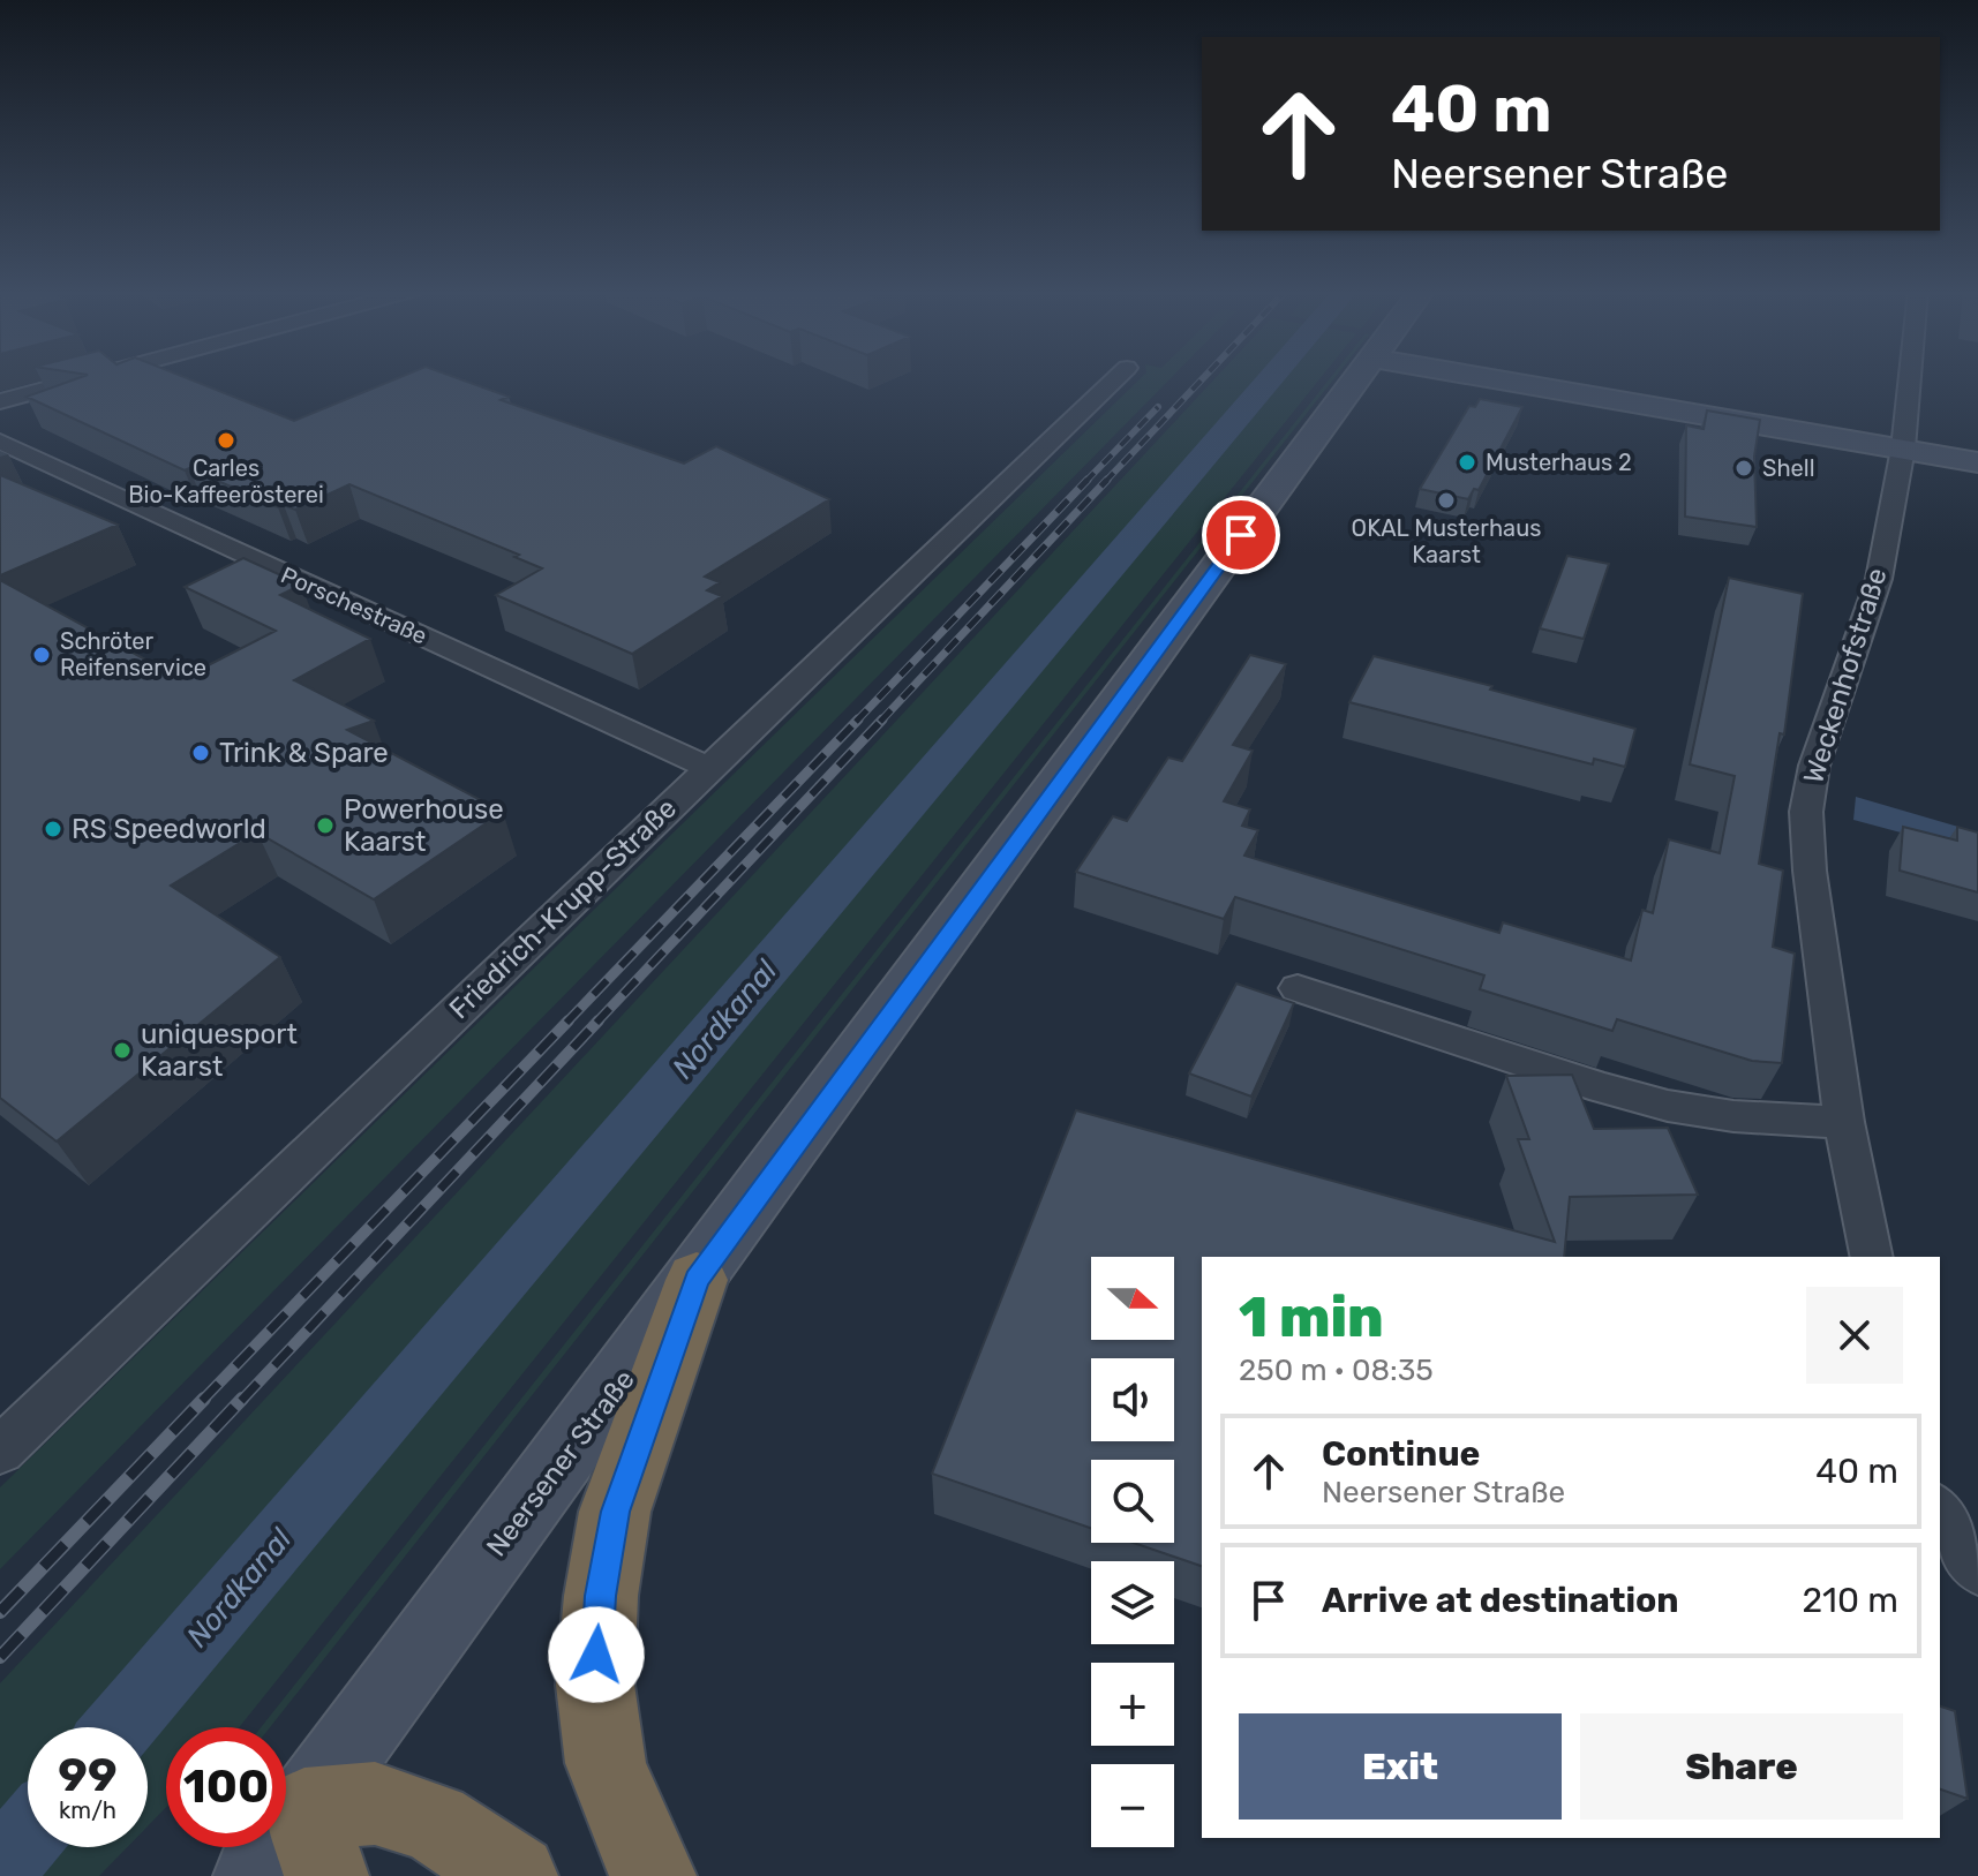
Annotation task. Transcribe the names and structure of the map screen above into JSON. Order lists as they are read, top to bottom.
{
  "streets": {
    "main road": ["Neersener Straße"],
    "street": ["Porschestraße", "Weckenhofstraße", "Friedrich-Krupp-Straße"]
  },
  "crossings": [
    ["Porschestraße", "Friedrich-Krupp-Straße"]
  ],
  "water": ["Nordkanal"],
  "places": [
    "Carles Bio-Kaffeerösterei",
    "Musterhaus 2",
    "Shell",
    "OKAL Musterhaus Kaarst",
    "Schröter Reifenservice",
    "Trink & Spare",
    "Powerhouse Kaarst",
    "RS Speedworld",
    "uniquesport Kaarst"
  ],
  "north": "right",
  "page": {
    "turn": ["40 m", "Neersener Straße"],
    "map_buttons": ["+", "−"],
    "heading": ["1 min", "250 m · 08:35"],
    "list": [
      {
        "name": "Continue",
        "note": "Neersener Straße",
        "value": "40 m"
      },
      {
        "name": "Arrive at destination",
        "value": "210 m"
      }
    ],
    "buttons": ["Exit", "Share"],
    "speed": "99 km/h",
    "limit": "100"
  }
}
